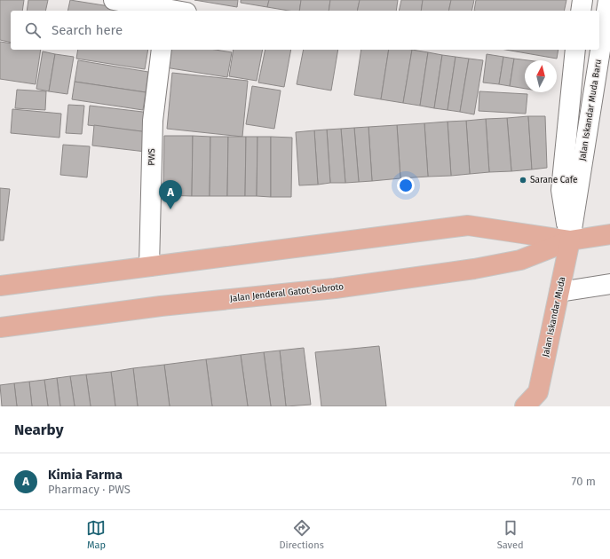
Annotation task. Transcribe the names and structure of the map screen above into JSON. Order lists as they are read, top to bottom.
{
  "streets": {
    "main road": ["Jalan Jenderal Gatot Subroto", "Jalan Iskandar Muda"],
    "street": ["Jalan Iskandar Muda Baru", "PWS"]
  },
  "crossings": [
    ["Jalan Iskandar Muda Baru", "Jalan Jenderal Gatot Subroto"],
    ["Jalan Iskandar Muda Baru", "Jalan Iskandar Muda"],
    ["PWS", "Jalan Jenderal Gatot Subroto"],
    ["Jalan Jenderal Gatot Subroto", "Jalan Iskandar Muda"]
  ],
  "places": ["Sarane Cafe"],
  "north": "top",
  "page": {
    "search": "Search here",
    "pins": "A",
    "heading": "Nearby",
    "list": [
      {
        "mark": "A",
        "name": "Kimia Farma",
        "note": "Pharmacy · PWS",
        "value": "70 m"
      }
    ],
    "nav": ["Map", "Directions", "Saved"]
  }
}
